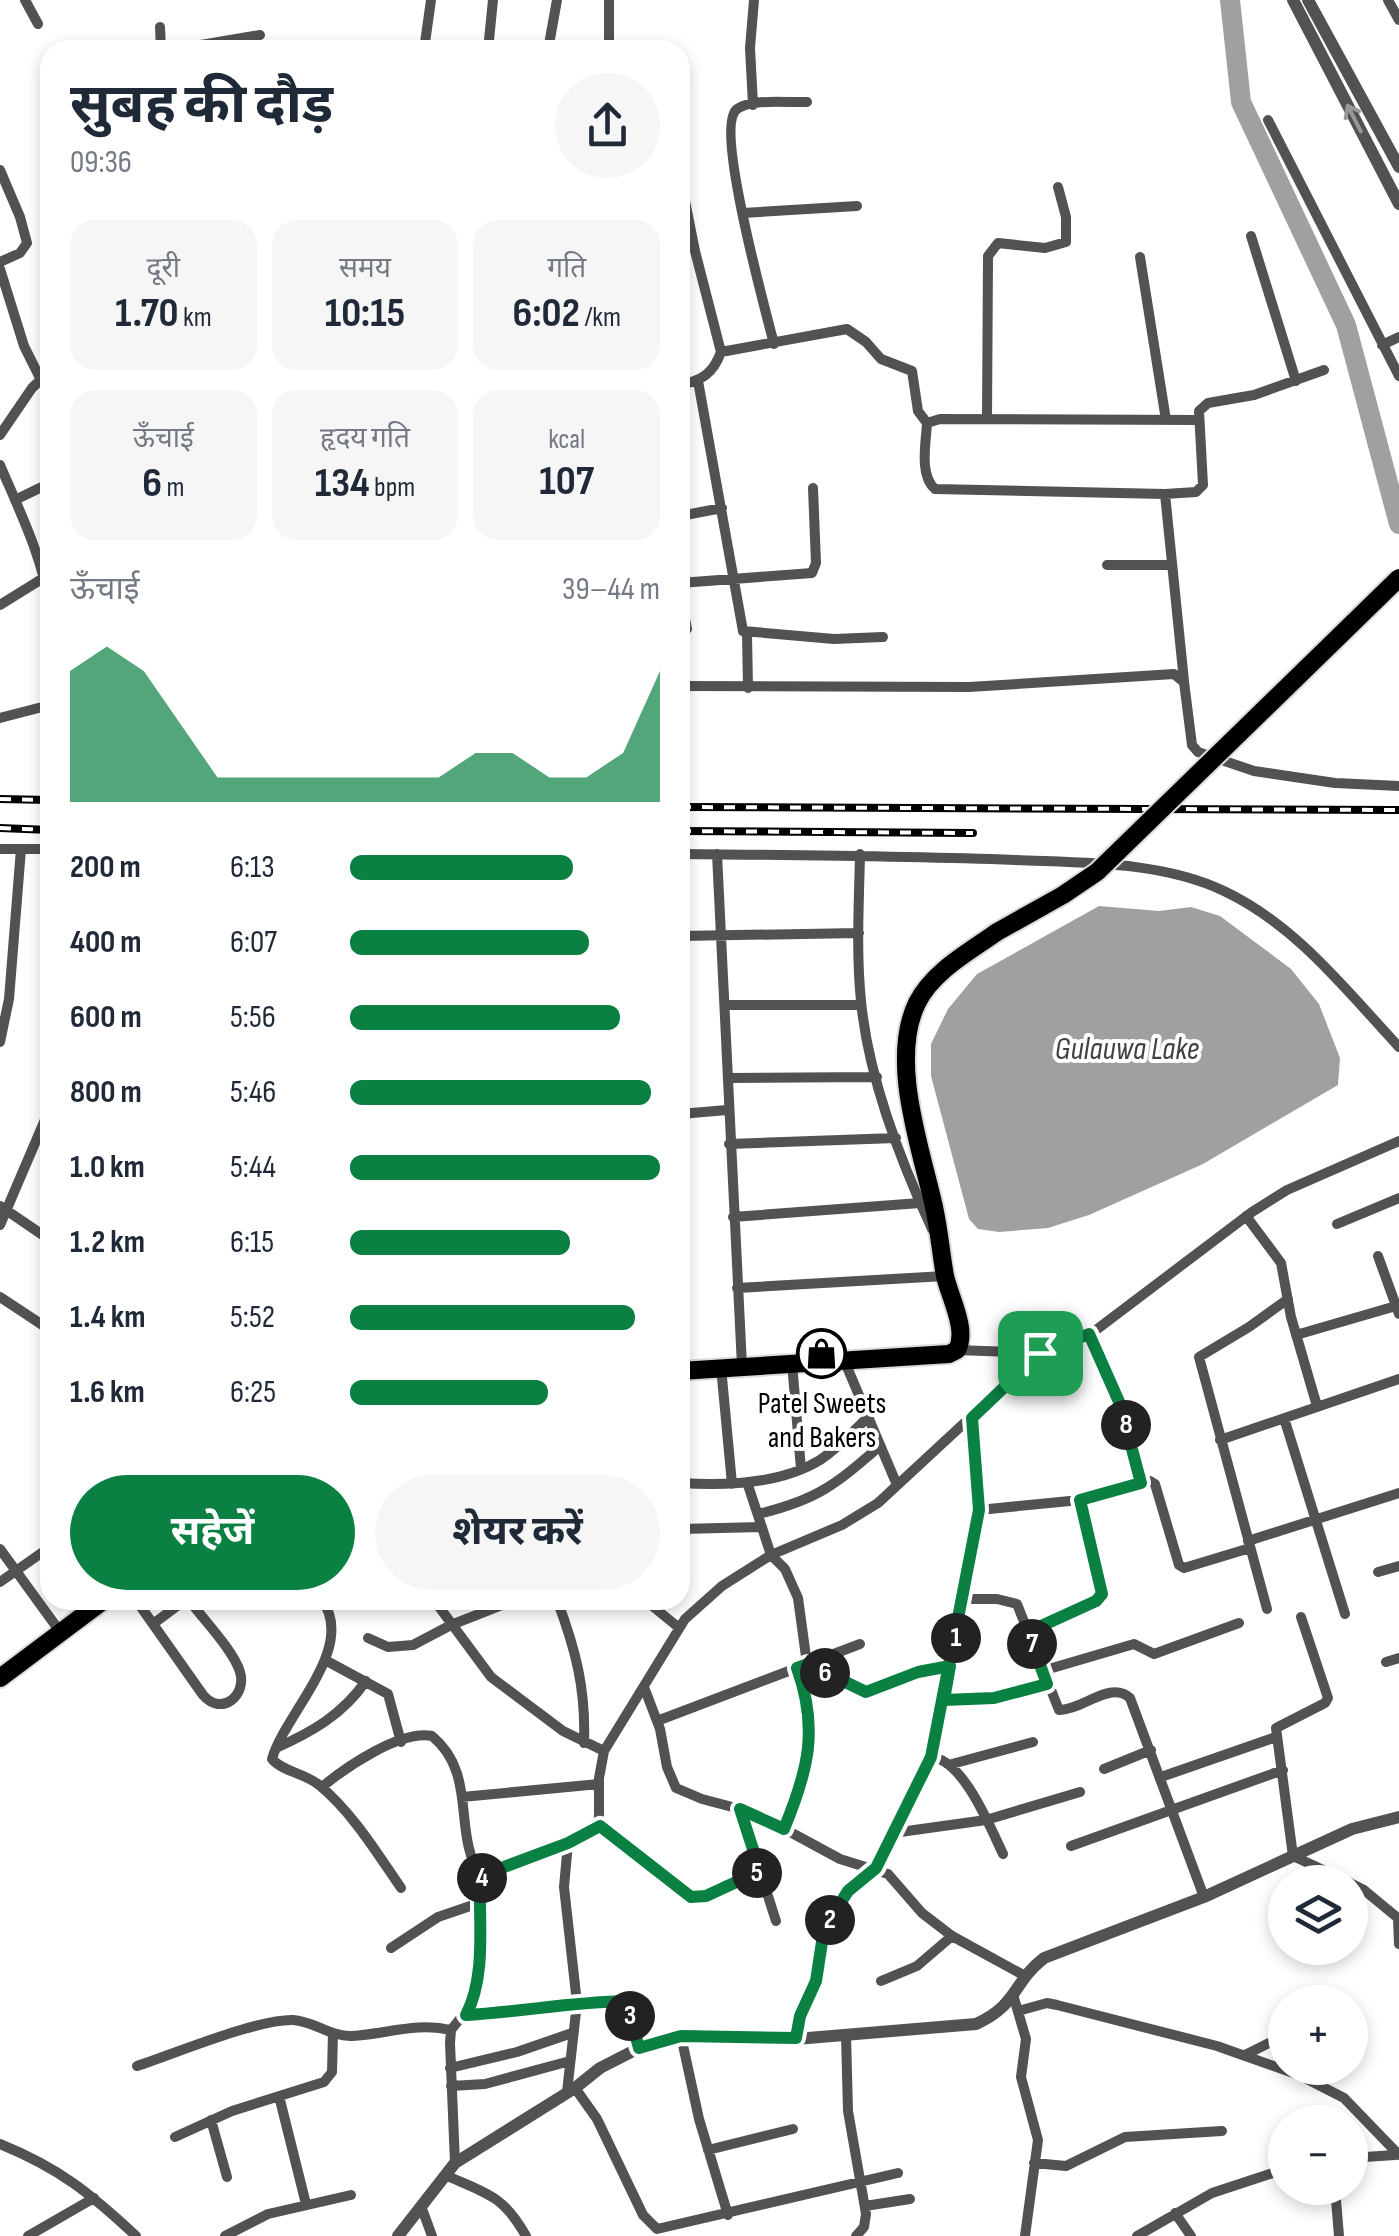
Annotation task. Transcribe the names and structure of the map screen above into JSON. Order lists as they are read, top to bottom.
{
  "water": ["Gulauwa Lake"],
  "places": {
    "shop": ["Patel Sweets and Bakers"]
  },
  "page": {
    "heading": ["सुबह की दौड़", "09:36"],
    "stats": [
      ["दूरी", "1.70 km"],
      ["समय", "10:15"],
      ["गति", "6:02 /km"],
      ["ऊँचाई", "6 m"],
      ["हृदय गति", "134 bpm"],
      ["kcal", "107"]
    ],
    "chart": ["ऊँचाई", "39–44 m"],
    "list": [
      {
        "name": "200 m",
        "note": "6:13"
      },
      {
        "name": "400 m",
        "note": "6:07"
      },
      {
        "name": "600 m",
        "note": "5:56"
      },
      {
        "name": "800 m",
        "note": "5:46"
      },
      {
        "name": "1.0 km",
        "note": "5:44"
      },
      {
        "name": "1.2 km",
        "note": "6:15"
      },
      {
        "name": "1.4 km",
        "note": "5:52"
      },
      {
        "name": "1.6 km",
        "note": "6:25"
      }
    ],
    "pins": [
      "8",
      "1",
      "7",
      "6",
      "5",
      "4",
      "2",
      "3"
    ],
    "buttons": ["सहेजें", "शेयर करें"],
    "map_buttons": ["+", "−"]
  }
}
